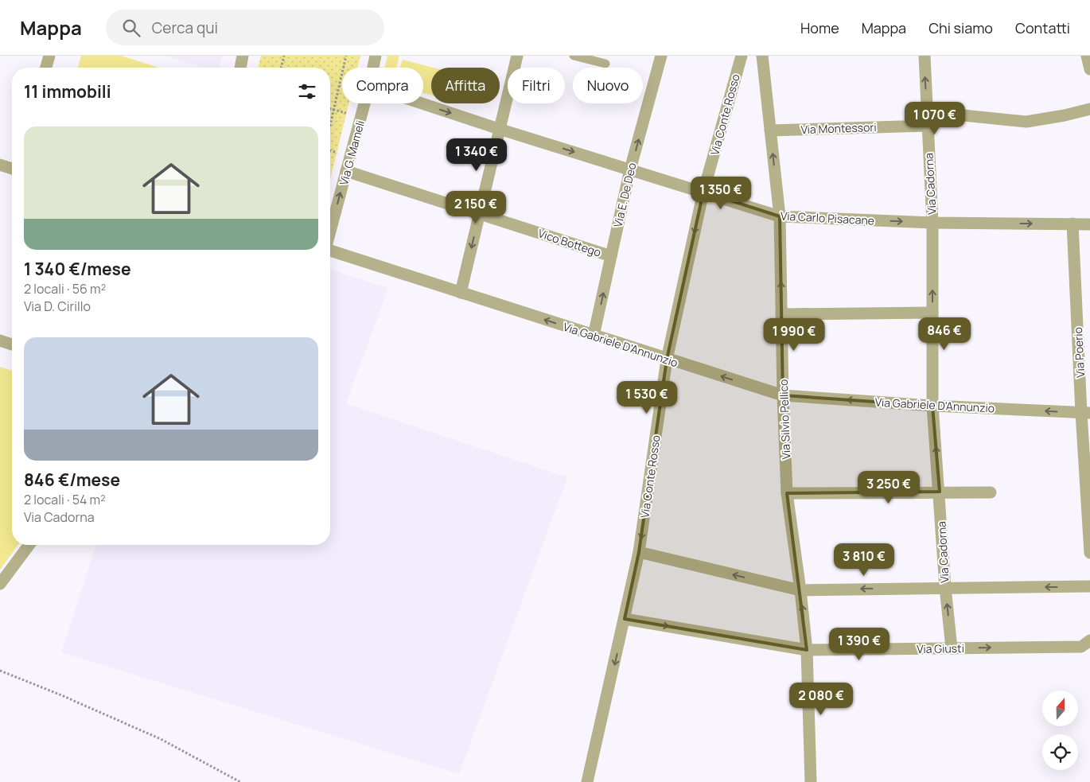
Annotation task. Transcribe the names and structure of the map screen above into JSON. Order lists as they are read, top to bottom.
{
  "streets": {
    "street": [
      "Via Conte Rosso",
      "Via Montessori",
      "Via G. Mameli",
      "Via Cadorna",
      "Via E. De Deo",
      "Via Carlo Pisacane",
      "Vico Bottego",
      "Via Gabriele D'Annunzio",
      "Via Poerio",
      "Via Silvio Pellico",
      "Via Giusti"
    ]
  },
  "crossings": [
    ["Via Conte Rosso", "Via Carlo Pisacane"],
    ["Via Conte Rosso", "Via Gabriele D'Annunzio"],
    ["Via Conte Rosso", "Via Giusti"],
    ["Via Montessori", "Via Cadorna"],
    ["Via Montessori", "Via Silvio Pellico"],
    ["Via G. Mameli", "Vico Bottego"],
    ["Via Cadorna", "Via Carlo Pisacane"],
    ["Via Cadorna", "Via Gabriele D'Annunzio"],
    ["Via Cadorna", "Via Giusti"],
    ["Via E. De Deo", "Via Carlo Pisacane"],
    ["Via E. De Deo", "Vico Bottego"],
    ["Via E. De Deo", "Via Gabriele D'Annunzio"],
    ["Via Carlo Pisacane", "Via Poerio"],
    ["Via Carlo Pisacane", "Via Silvio Pellico"],
    ["Via Gabriele D'Annunzio", "Via Poerio"],
    ["Via Gabriele D'Annunzio", "Via Silvio Pellico"],
    ["Via Silvio Pellico", "Via Giusti"]
  ],
  "one_way": [
    "Via Conte Rosso",
    "Via G. Mameli",
    "Via Cadorna",
    "Via E. De Deo"
  ],
  "north": "top",
  "page": {
    "header": "Mappa",
    "search": "Cerca qui",
    "nav": [
      "Home",
      "Mappa",
      "Chi siamo",
      "Contatti"
    ],
    "chip": [
      "Compra",
      "Affitta",
      "Filtri",
      "Nuovo"
    ],
    "heading": "11 immobili",
    "price": [
      "1 070 €",
      "1 340 €",
      "1 350 €",
      "2 150 €",
      "846 €",
      "1 990 €",
      "1 530 €",
      "3 250 €",
      "3 810 €",
      "1 390 €",
      "2 080 €"
    ],
    "list": [
      {
        "name": "1 340 €/mese",
        "note": "2 locali · 56 m² · Via D. Cirillo"
      },
      {
        "name": "846 €/mese",
        "note": "2 locali · 54 m² · Via Cadorna"
      }
    ]
  }
}
